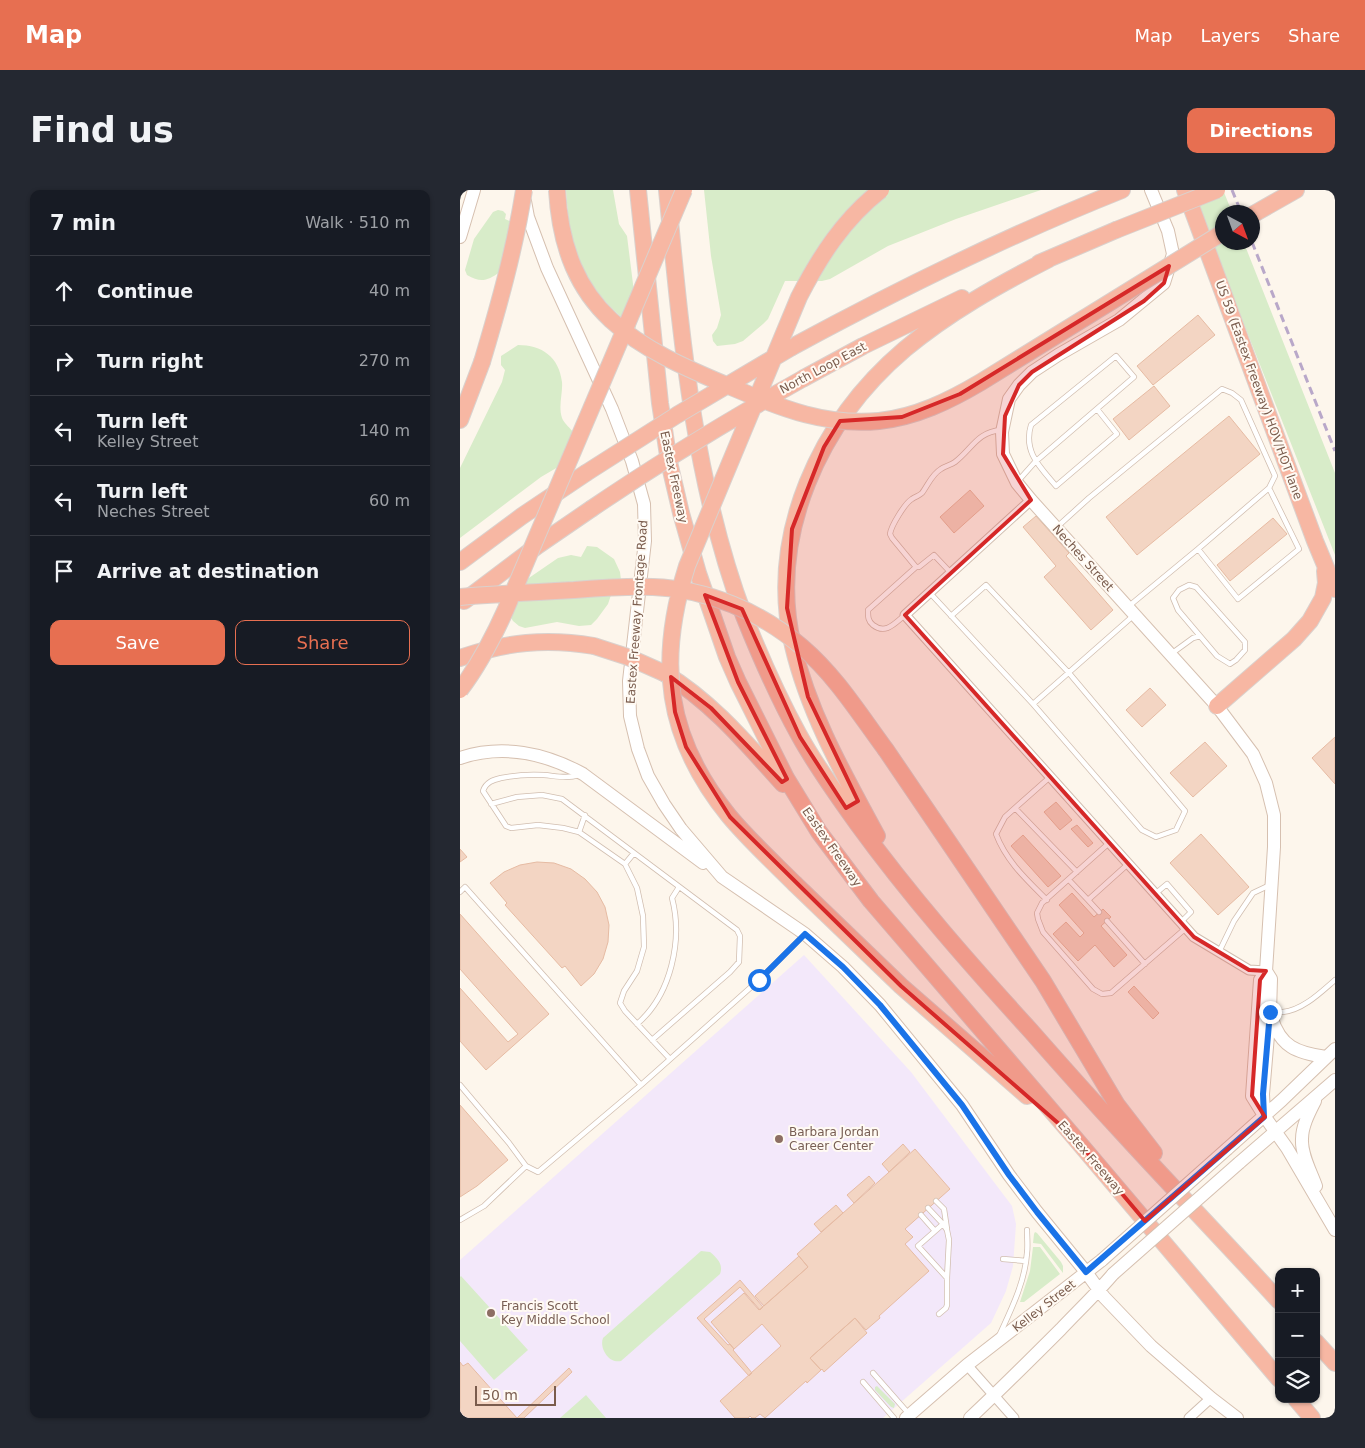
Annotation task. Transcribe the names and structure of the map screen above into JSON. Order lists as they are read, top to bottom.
{
  "streets": {
    "highway": ["North Loop East", "US 59 (Eastex Freeway) HOV/HOT lane", "Eastex Freeway"],
    "main road": ["Neches Street", "Eastex Freeway Frontage Road", "Kelley Street"]
  },
  "crossings": [
    ["Neches Street", "Kelley Street"],
    ["Eastex Freeway Frontage Road", "Kelley Street"]
  ],
  "places": ["Barbara Jordan Career Center", "Francis Scott Key Middle School"],
  "scale_bar": "50 m",
  "north": "bottom right",
  "page": {
    "header": "Map",
    "nav": ["Map", "Layers", "Share"],
    "buttons": [
      "Directions",
      ["Save", "Share"]
    ],
    "title": "Find us",
    "heading": ["7 min", "Walk · 510 m"],
    "list": [
      ["Continue", "40 m"],
      ["Turn right", "270 m"],
      ["Turn left", "Kelley Street", "140 m"],
      ["Turn left", "Neches Street", "60 m"],
      "Arrive at destination"
    ],
    "map_buttons": ["+", "−"],
    "scale": "50 m"
  }
}
